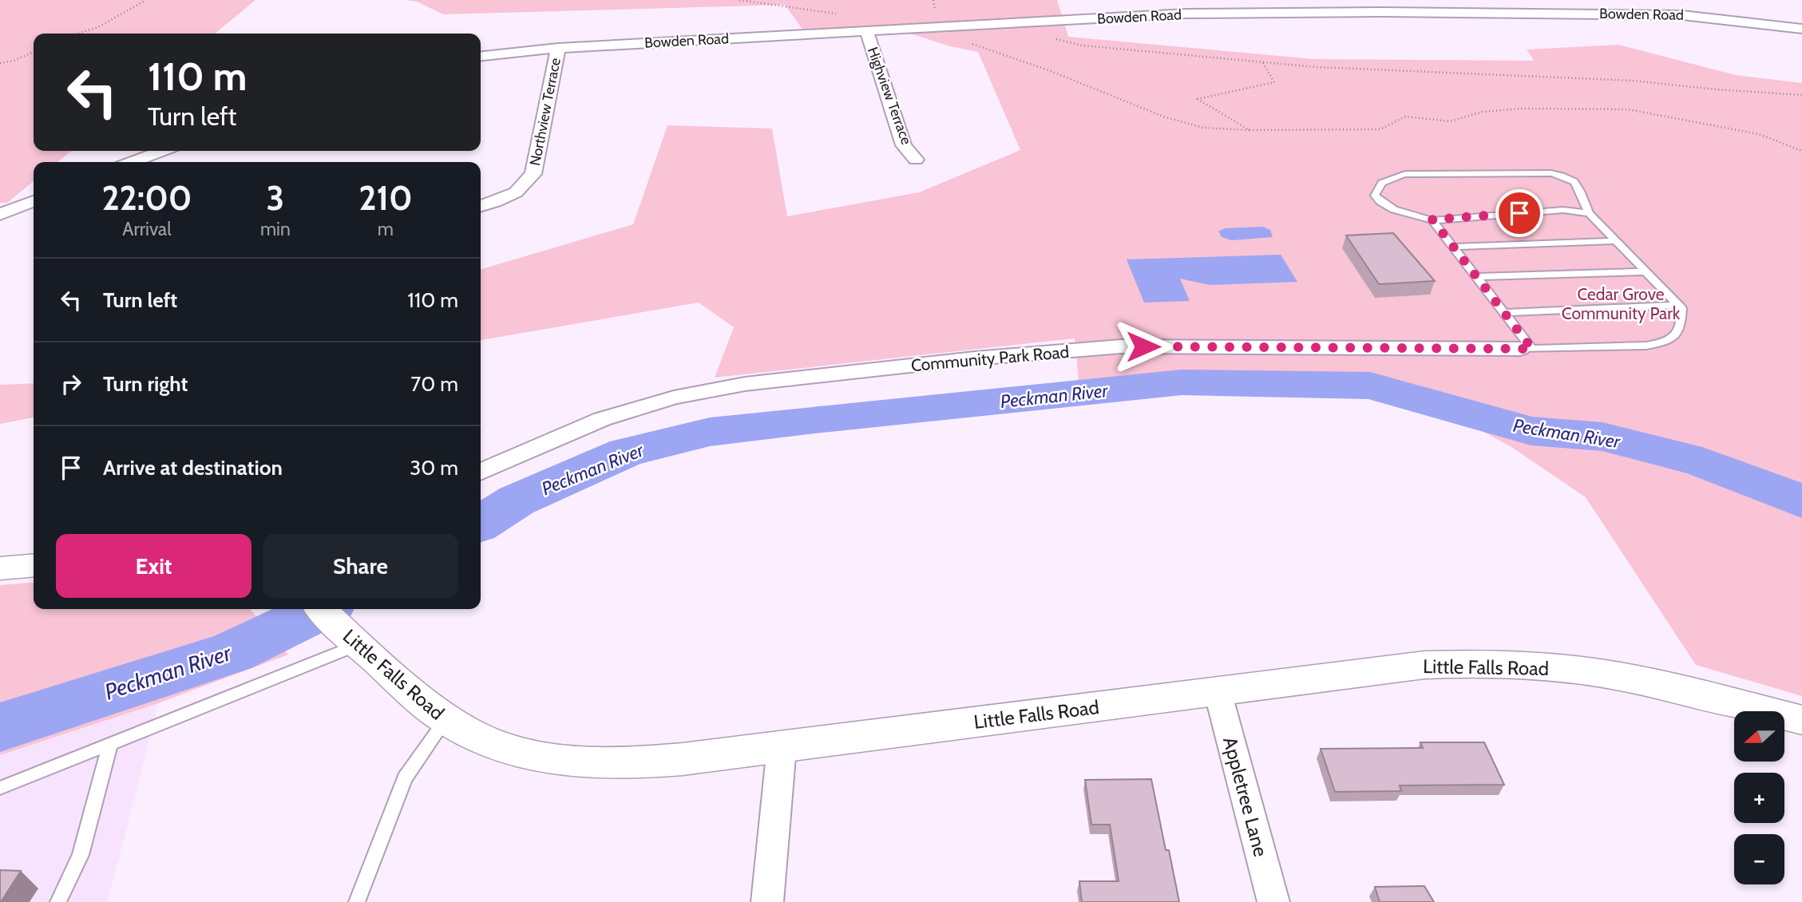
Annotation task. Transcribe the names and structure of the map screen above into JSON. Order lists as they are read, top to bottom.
{
  "streets": {
    "street": [
      "Bowden Road",
      "Highview Terrace",
      "Northview Terrace",
      "Community Park Road",
      "Little Falls Road",
      "Appletree Lane"
    ]
  },
  "crossings": [
    ["Bowden Road", "Highview Terrace"],
    ["Bowden Road", "Northview Terrace"],
    ["Little Falls Road", "Appletree Lane"]
  ],
  "water": ["Peckman River"],
  "parks": ["Cedar Grove Community Park"],
  "north": "left",
  "page": {
    "turn": ["110 m", "Turn left"],
    "eta": [
      "22:00",
      "Arrival",
      "3",
      "min",
      "210",
      "m"
    ],
    "list": [
      {
        "name": "Turn left",
        "value": "110 m"
      },
      {
        "name": "Turn right",
        "value": "70 m"
      },
      {
        "name": "Arrive at destination",
        "value": "30 m"
      }
    ],
    "buttons": ["Exit", "Share"],
    "map_buttons": ["+", "−"]
  }
}
